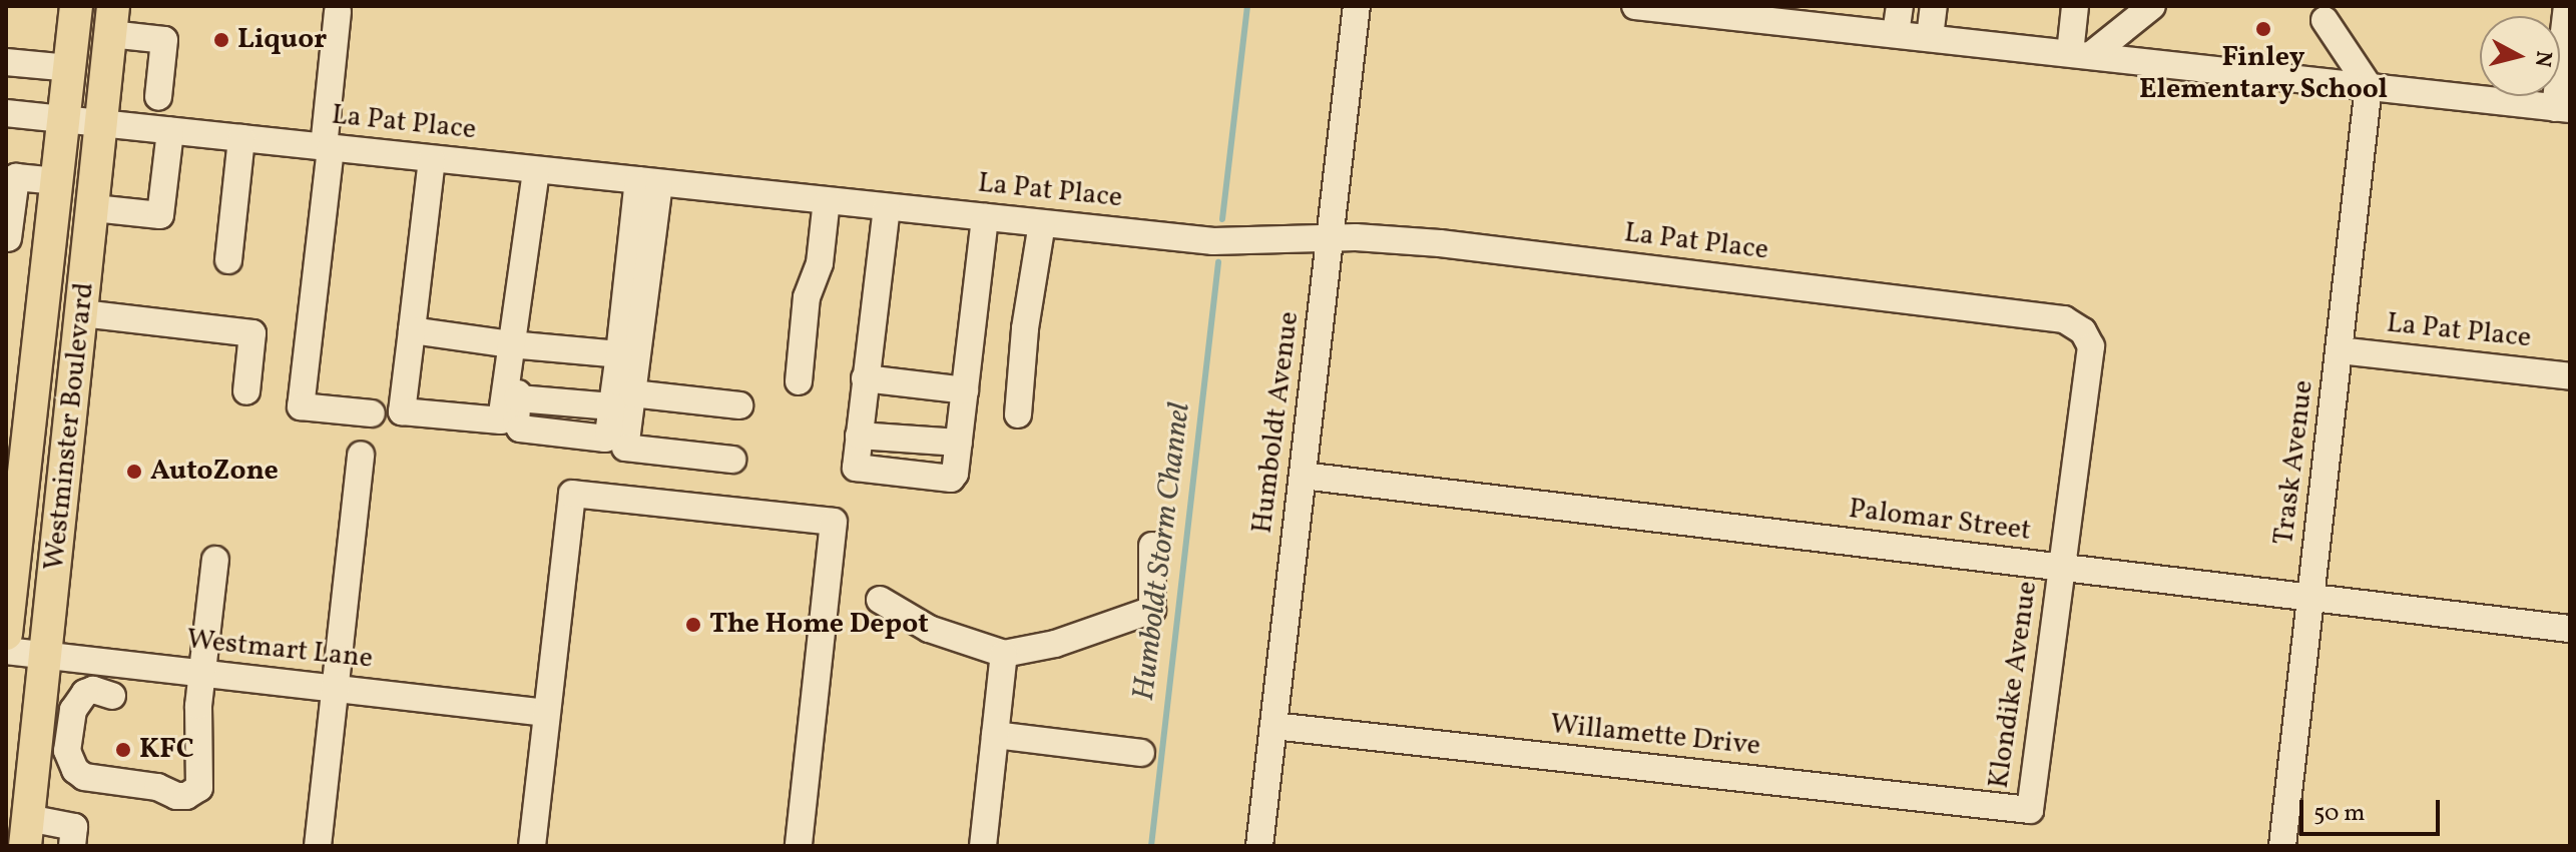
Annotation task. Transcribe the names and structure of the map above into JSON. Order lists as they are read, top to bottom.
{
  "streets": {
    "main road": ["Westminster Boulevard"],
    "street": [
      "La Pat Place",
      "Humboldt Avenue",
      "Trask Avenue",
      "Palomar Street",
      "Westmart Lane",
      "Klondike Avenue",
      "Willamette Drive"
    ]
  },
  "crossings": [
    ["La Pat Place", "Humboldt Avenue"],
    ["La Pat Place", "Westminster Boulevard"],
    ["La Pat Place", "Trask Avenue"],
    ["La Pat Place", "Klondike Avenue"],
    ["Humboldt Avenue", "Palomar Street"],
    ["Humboldt Avenue", "Willamette Drive"],
    ["Westminster Boulevard", "Westmart Lane"],
    ["Trask Avenue", "Palomar Street"],
    ["Palomar Street", "Klondike Avenue"],
    ["Klondike Avenue", "Willamette Drive"]
  ],
  "water": ["Humboldt Storm Channel"],
  "places": [
    "Finley Elementary School",
    "Liquor",
    "AutoZone",
    "The Home Depot",
    "KFC"
  ],
  "scale_bar": "50 m",
  "north": "right"
}
